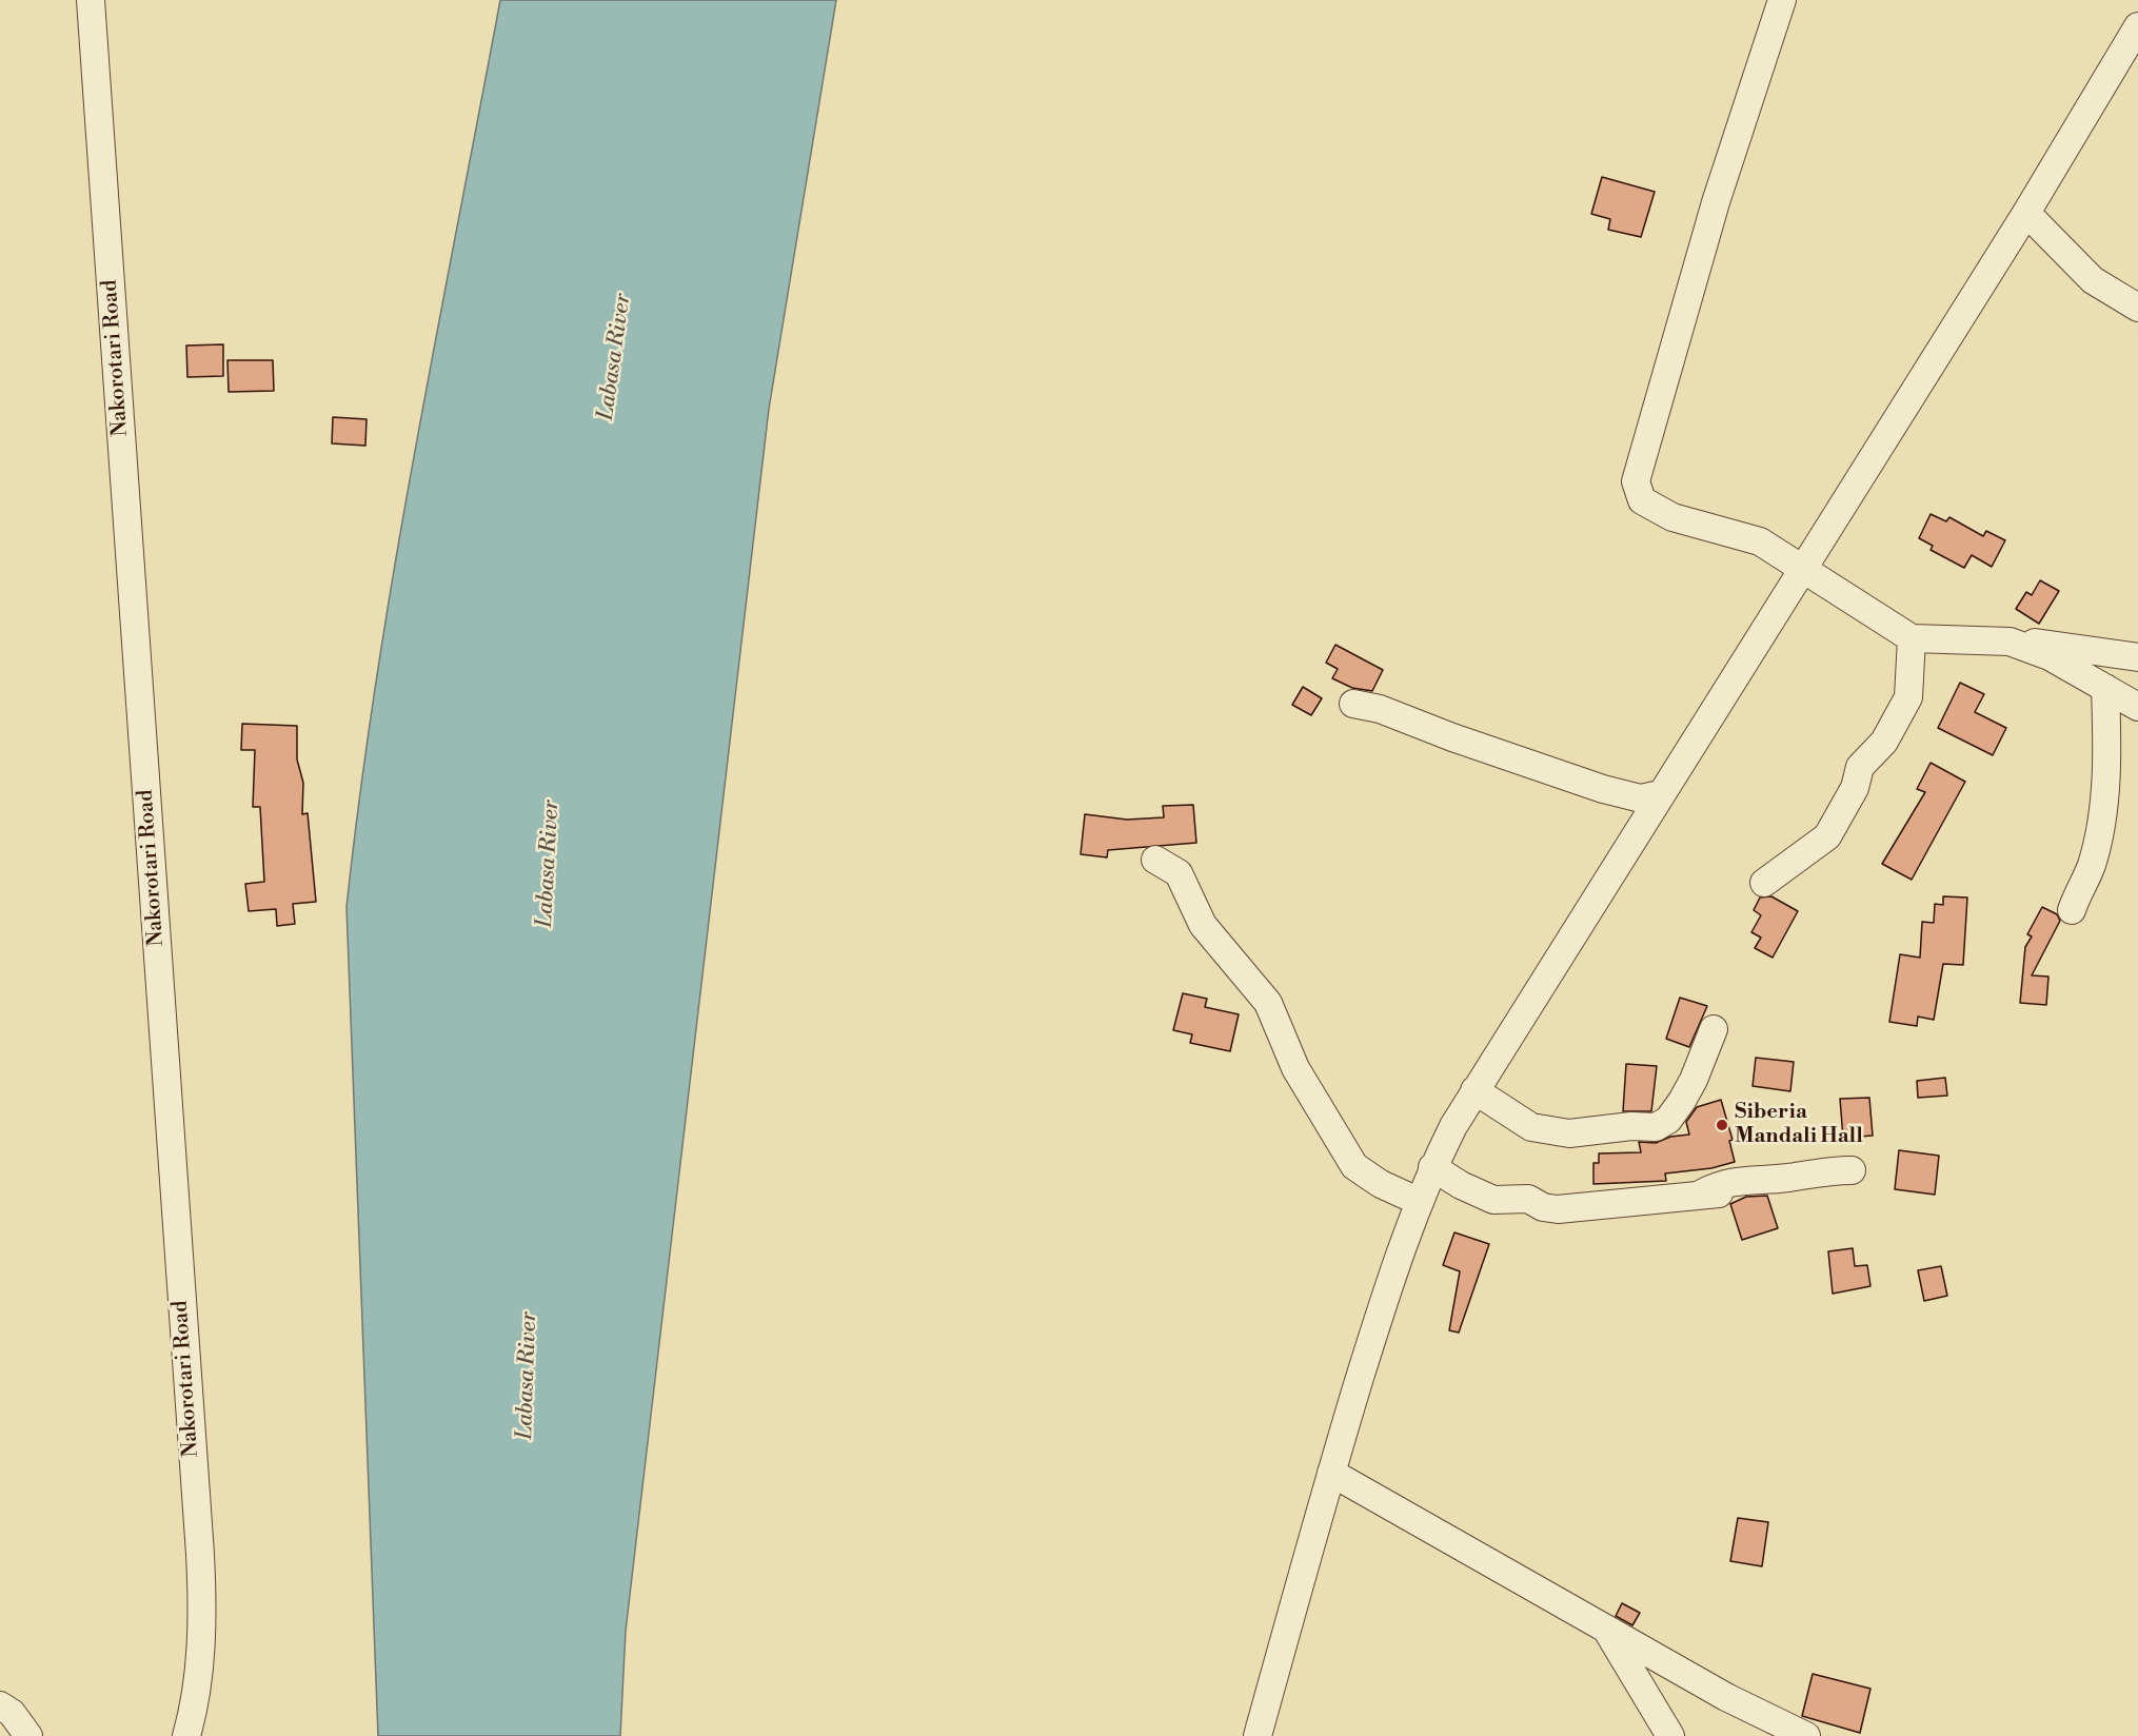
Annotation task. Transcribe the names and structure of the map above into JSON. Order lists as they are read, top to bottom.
{
  "streets": {
    "street": ["Nakorotari Road"]
  },
  "water": ["Labasa River"],
  "places": ["Siberia Mandali Hall"]
}
